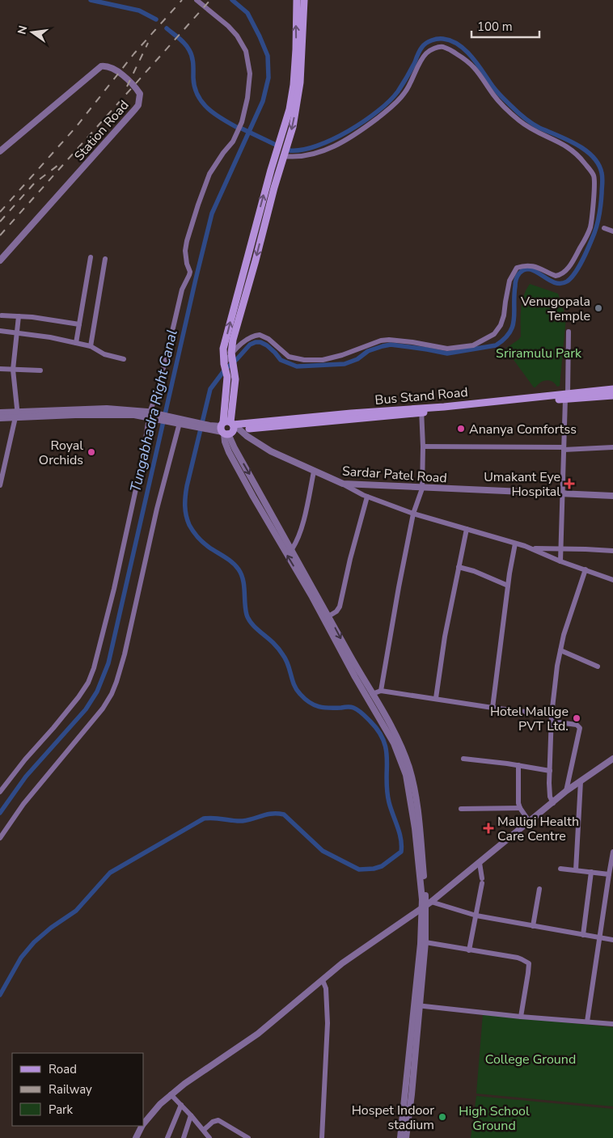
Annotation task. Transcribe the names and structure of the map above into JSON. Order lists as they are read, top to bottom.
{
  "streets": {
    "main road": ["Bus Stand Road"],
    "street": ["Station Road", "Sardar Patel Road"]
  },
  "crossings": [
    ["Bus Stand Road", "Sardar Patel Road"]
  ],
  "water": ["Tungabhadra Right Canal"],
  "parks": ["Sriramulu Park", "College Ground", "High School Ground"],
  "places": {
    "other": [
      "Venugopala Temple",
      "Ananya Comfortss",
      "Royal Orchids",
      "Hotel Mallige PVT Ltd.",
      "Hospet Indoor stadium"
    ],
    "health": ["Umakant Eye Hospital", "Malligi Health Care Centre"]
  },
  "legend": ["Road", "Railway", "Park"],
  "scale_bar": "100 m",
  "north": "left"
}
